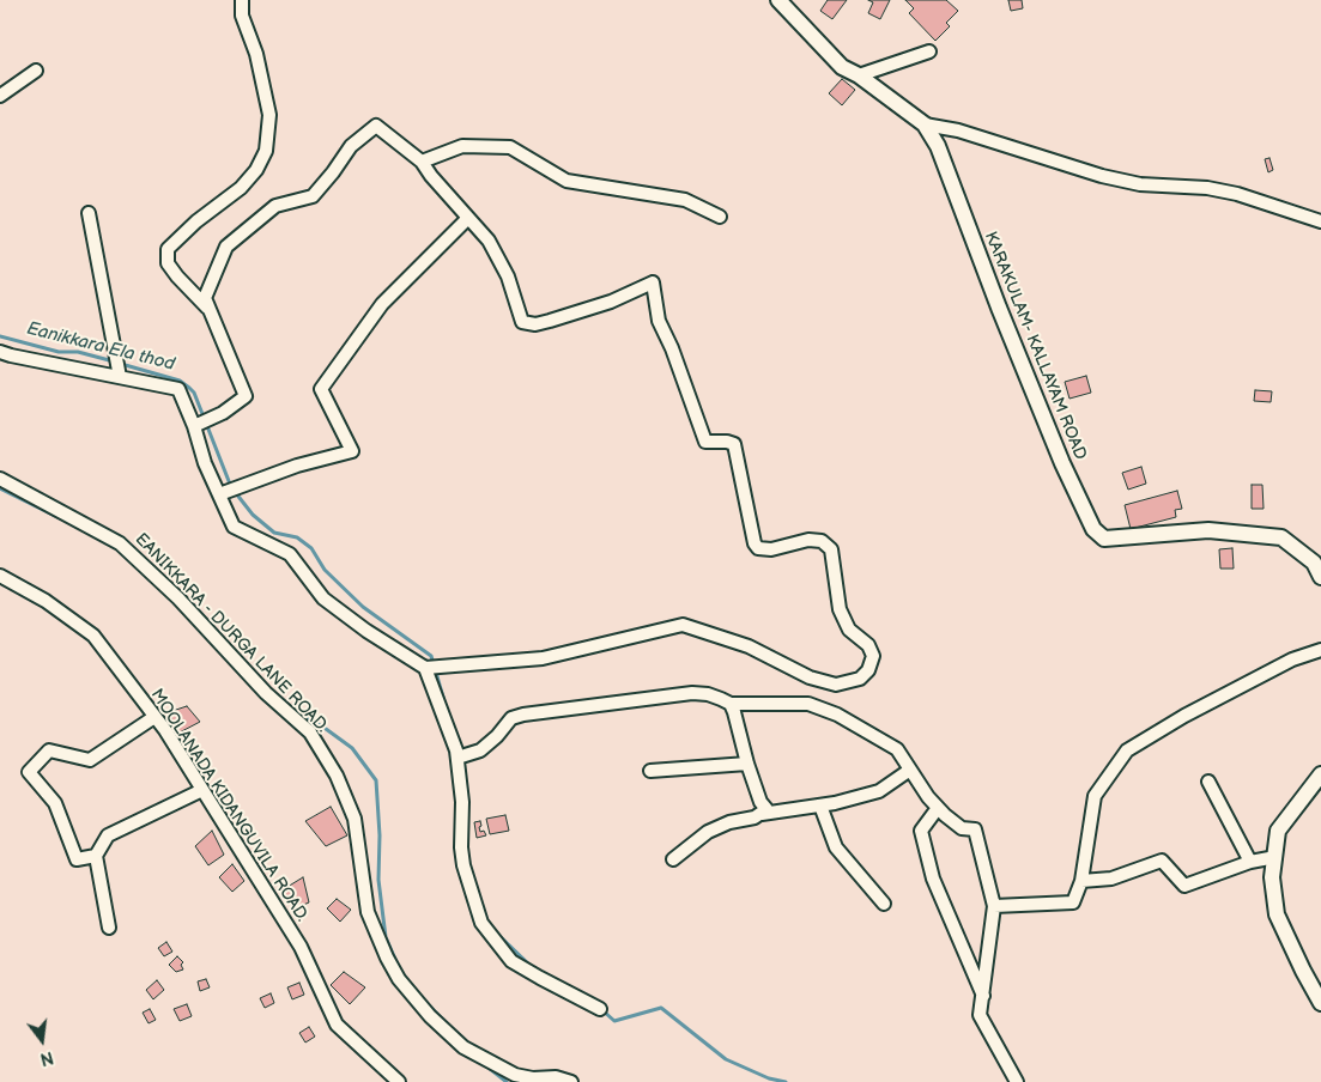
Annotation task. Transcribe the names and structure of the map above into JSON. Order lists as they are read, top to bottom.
{
  "streets": {
    "street": ["KARAKULAM- KALLAYAM ROAD", "EANIKKARA - DURGA LANE ROAD.", "MOOLANADA KIDANGUVILA ROAD."]
  },
  "water": ["Eanikkara Ela thod"],
  "north": "bottom"
}
